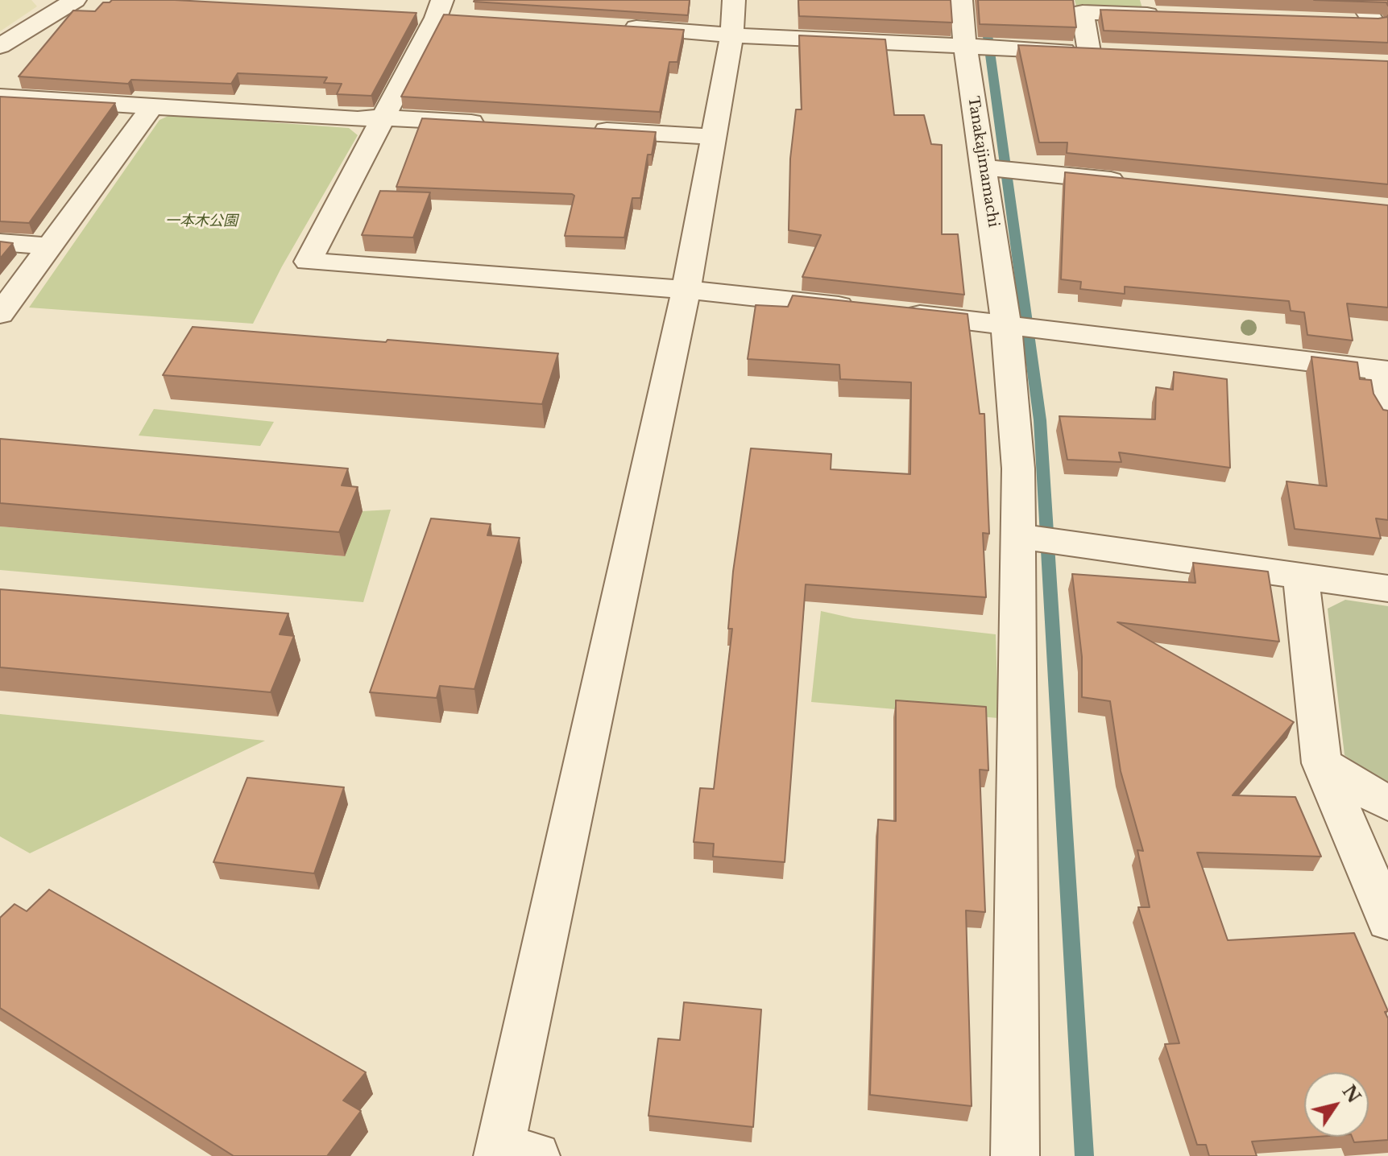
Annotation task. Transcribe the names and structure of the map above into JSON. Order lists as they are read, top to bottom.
{
  "streets": {
    "street": ["Tanakajimamachi"]
  },
  "parks": ["一本木公園"],
  "north": "top right"
}
